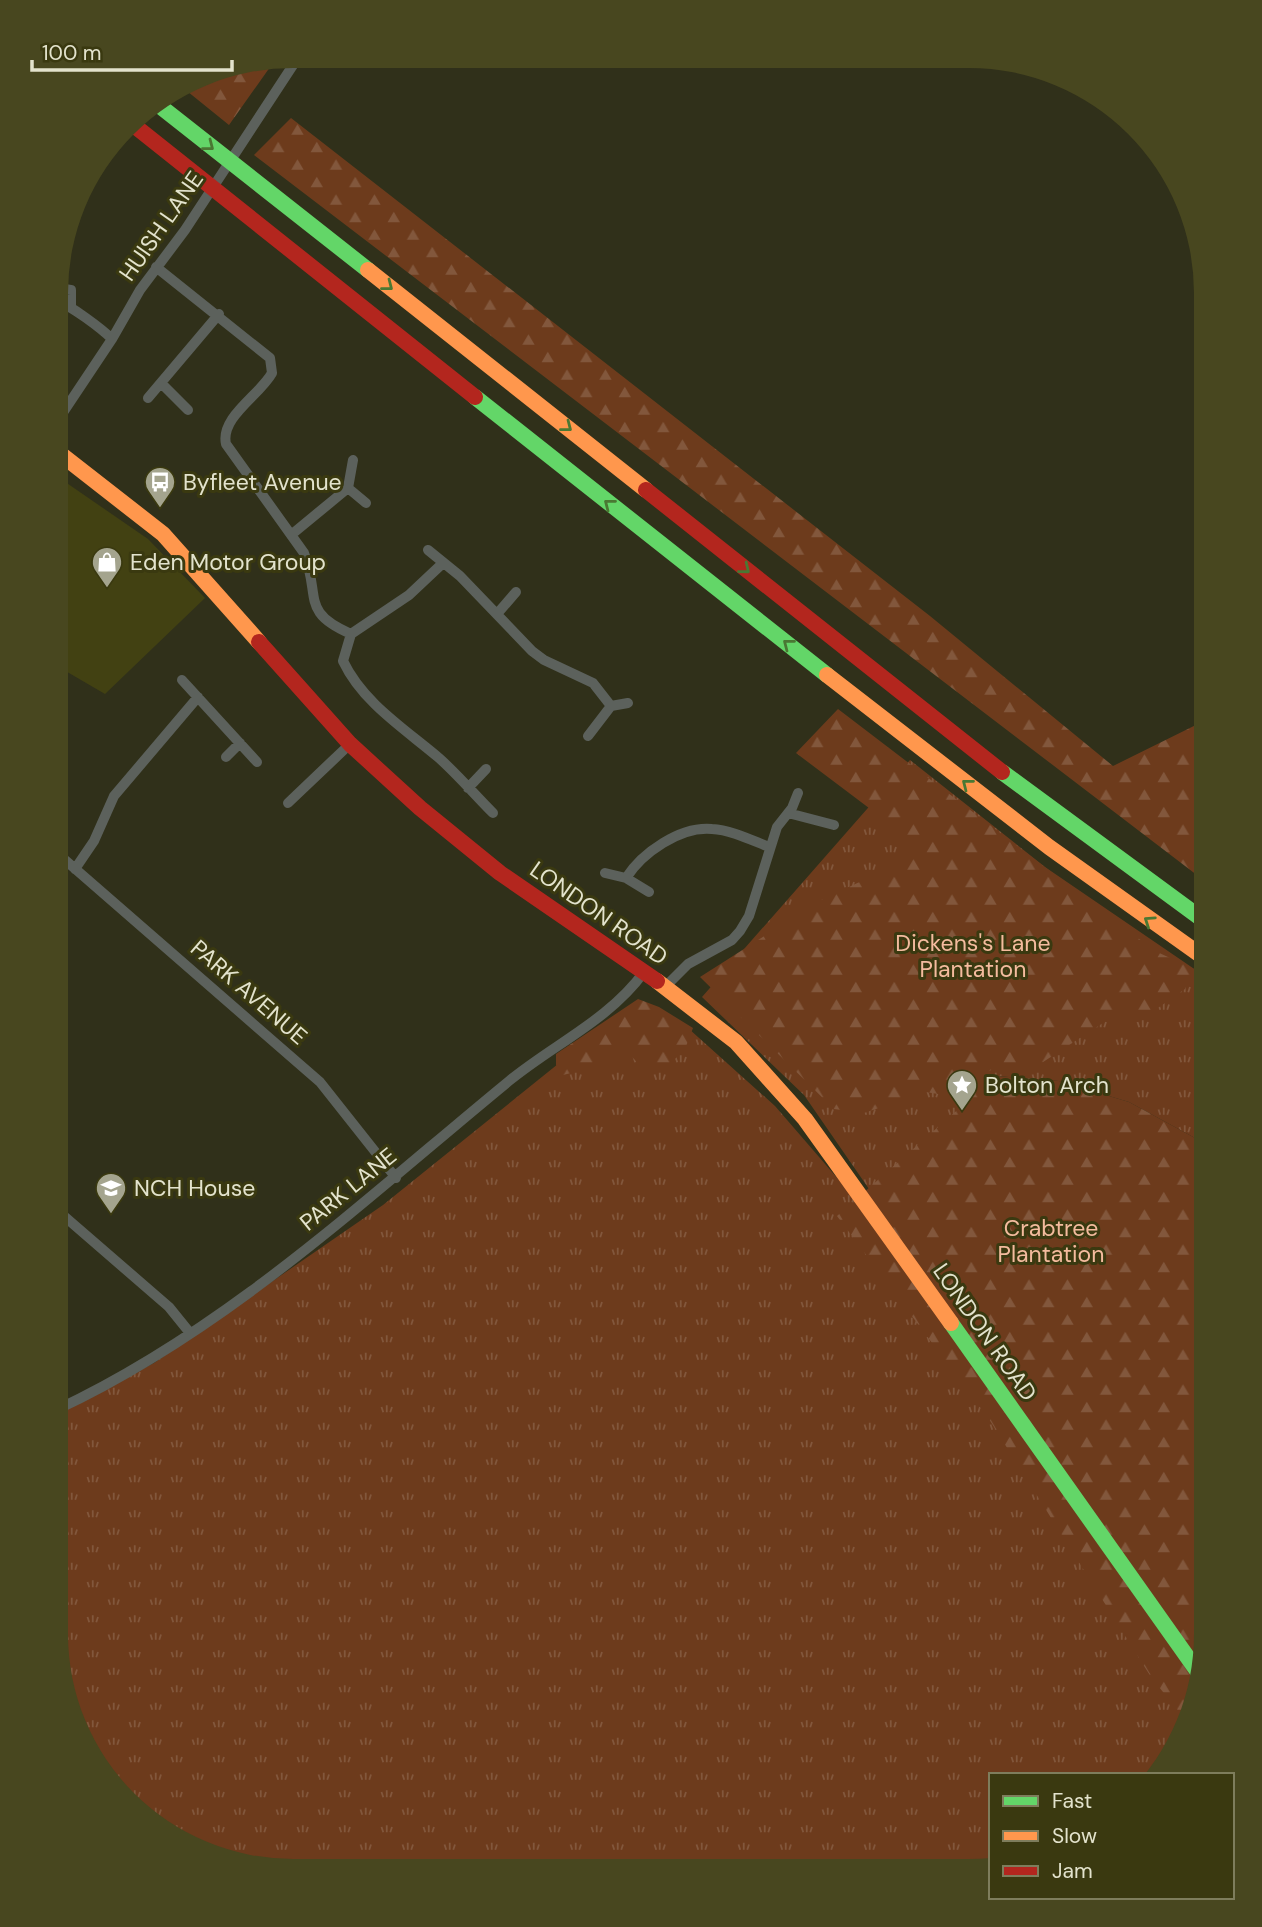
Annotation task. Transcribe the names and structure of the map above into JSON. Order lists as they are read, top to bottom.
{
  "streets": {
    "main road": ["LONDON ROAD"],
    "street": ["HUISH LANE", "PARK AVENUE", "PARK LANE"]
  },
  "crossings": [
    ["LONDON ROAD", "PARK LANE"],
    ["PARK AVENUE", "PARK LANE"]
  ],
  "parks": ["Dickens's Lane Plantation", "Crabtree Plantation"],
  "places": {
    "bus stop": ["Byfleet Avenue"],
    "shop": ["Eden Motor Group"],
    "place": ["Bolton Arch"],
    "school or university": ["NCH House"]
  },
  "legend": ["Fast", "Slow", "Jam"],
  "scale_bar": "100 m"
}
